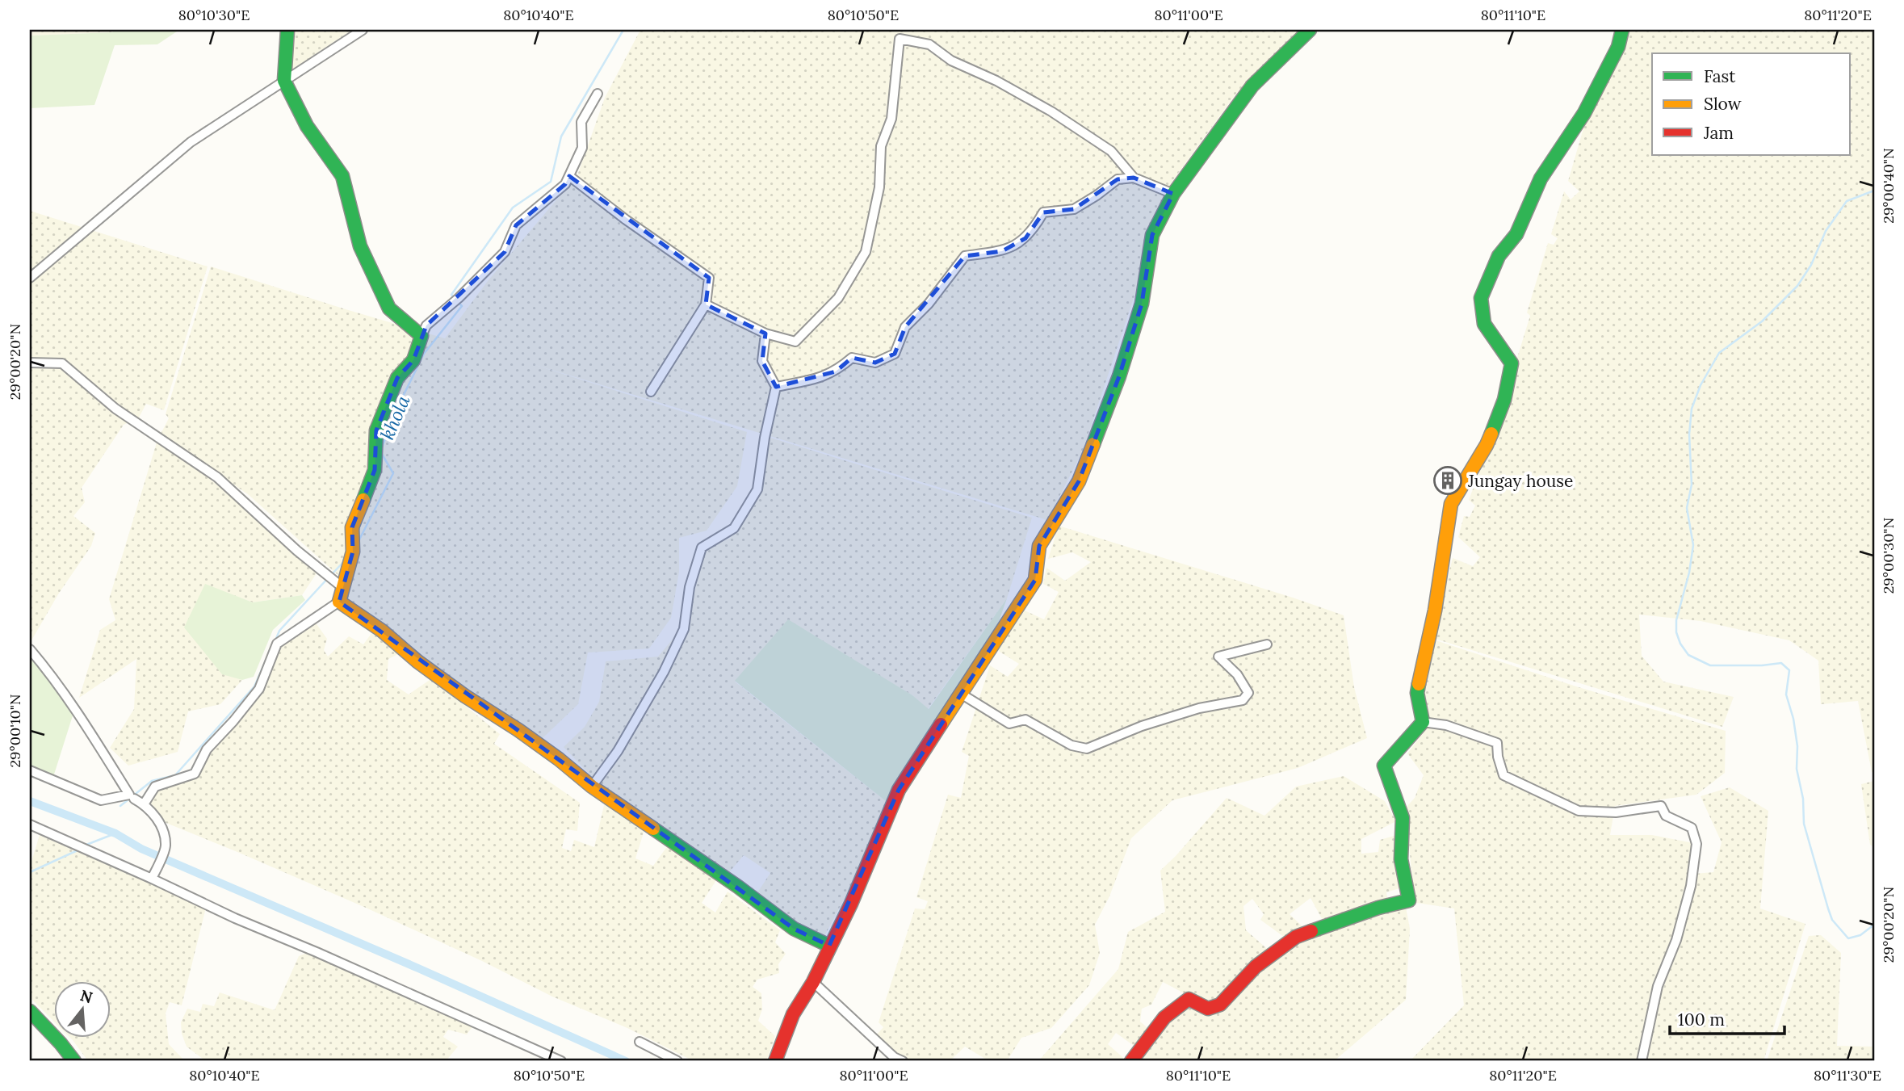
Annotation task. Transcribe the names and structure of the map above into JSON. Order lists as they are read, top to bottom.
{
  "water": ["khola"],
  "places": {
    "building": ["Jungay house"]
  },
  "legend": ["Fast", "Slow", "Jam"],
  "scale_bar": "100 m",
  "north": "top",
  "coordinates": [
    "80°10'30\"E",
    "80°10'40\"E",
    "80°10'50\"E",
    "80°11'00\"E",
    "80°11'10\"E",
    "80°11'20\"E",
    "29°00'40\"N",
    "29°00'20\"N",
    "29°00'30\"N",
    "29°00'10\"N",
    "80°11'30\"E"
  ]
}
